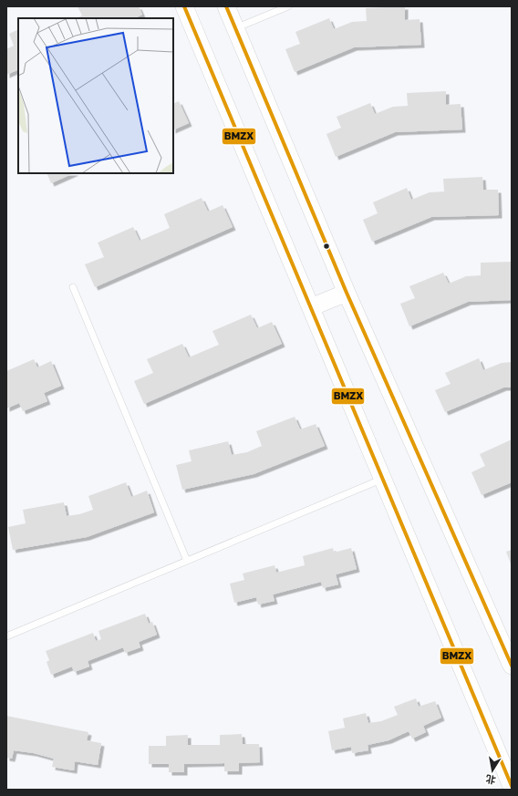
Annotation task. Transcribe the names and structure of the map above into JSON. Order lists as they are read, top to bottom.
{
  "lines": ["transit line BMZX"],
  "north": "bottom"
}
